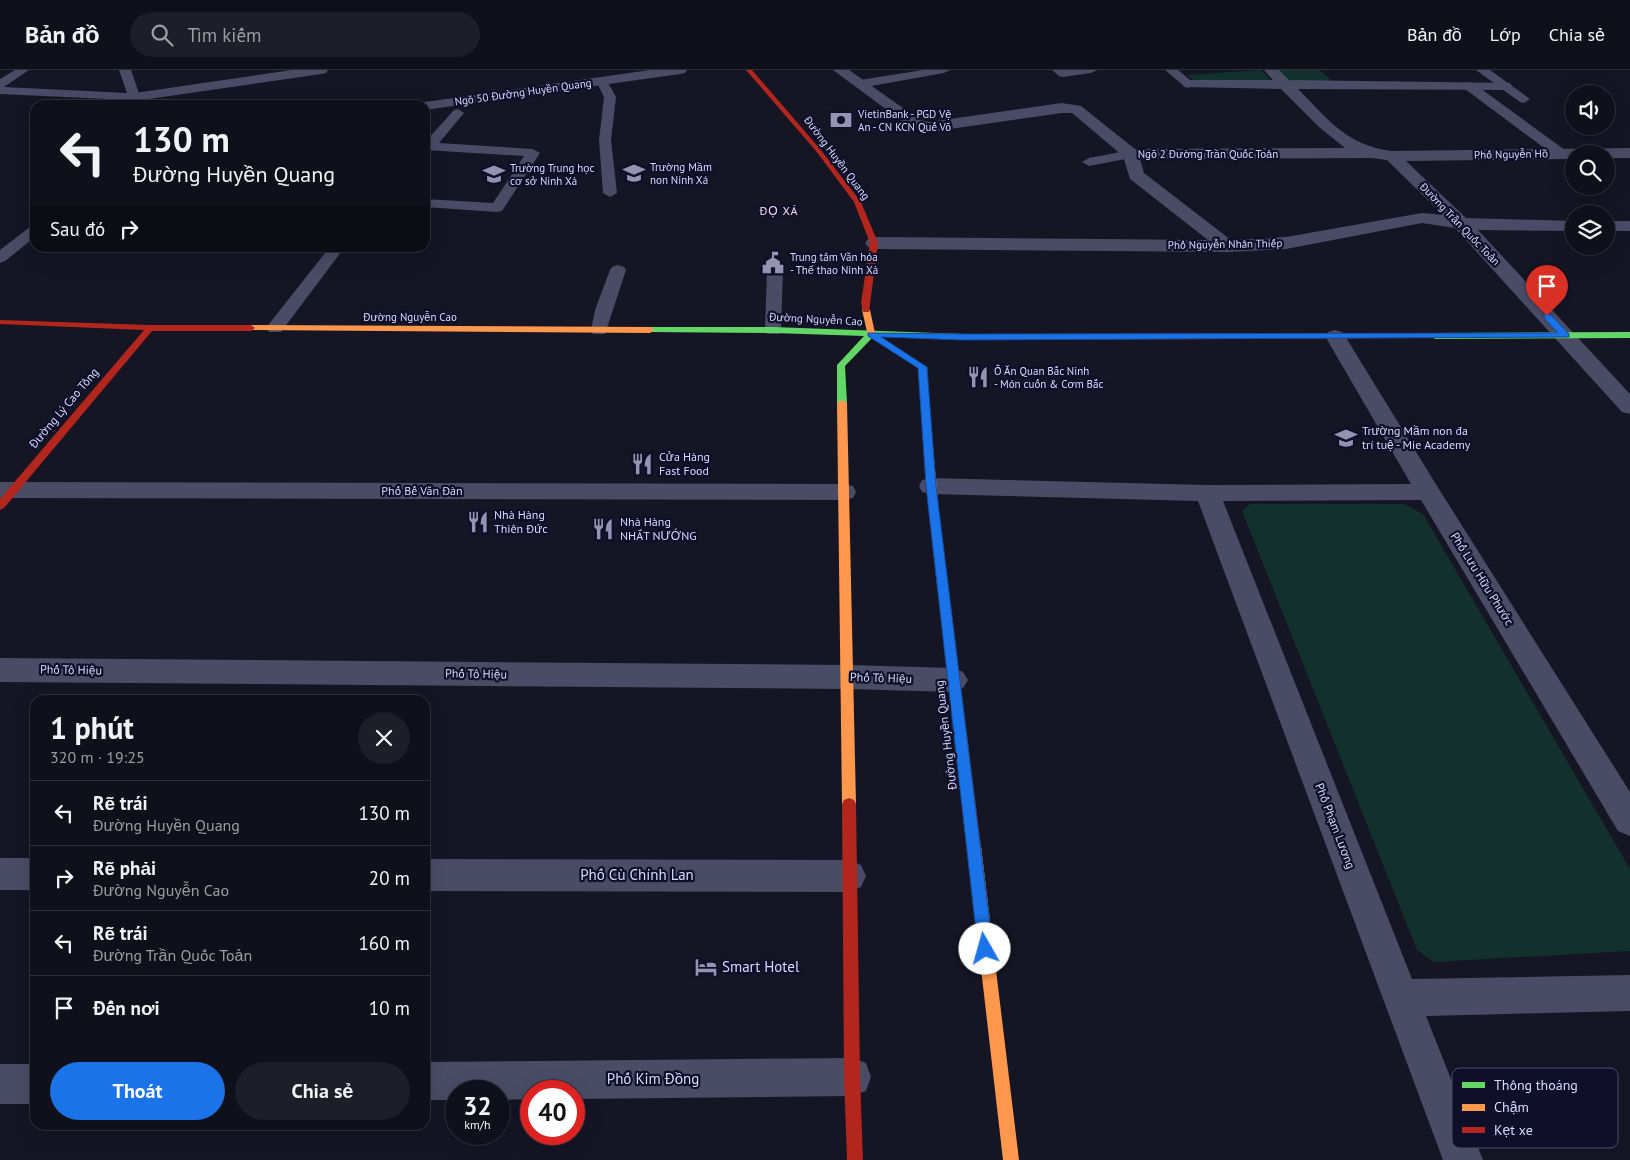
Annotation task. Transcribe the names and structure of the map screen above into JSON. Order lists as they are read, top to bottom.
{
  "streets": {
    "street": [
      "Ngõ 50 Đường Huyền Quang",
      "Ngõ 2 Đường Trần Quốc Toản",
      "Phố Nguyễn Hồ",
      "Đường Huyền Quang",
      "Đường Trần Quốc Toản",
      "Phố Nguyễn Nhân Thiếp",
      "Đường Nguyễn Cao",
      "Đường Lý Cao Tông",
      "Phố Bế Văn Đàn",
      "Phố Lưu Hữu Phước",
      "Phố Tô Hiệu",
      "Phố Phạm Lương",
      "Phố Cù Chính Lan",
      "Phố Kim Đồng"
    ]
  },
  "crossings": [
    ["Phố Nguyễn Hồ", "Đường Trần Quốc Toản"],
    ["Đường Huyền Quang", "Phố Nguyễn Nhân Thiếp"],
    ["Đường Huyền Quang", "Đường Nguyễn Cao"],
    ["Đường Huyền Quang", "Phố Tô Hiệu"],
    ["Đường Trần Quốc Toản", "Phố Nguyễn Nhân Thiếp"],
    ["Đường Trần Quốc Toản", "Đường Nguyễn Cao"],
    ["Đường Nguyễn Cao", "Đường Lý Cao Tông"],
    ["Đường Nguyễn Cao", "Phố Lưu Hữu Phước"],
    ["Đường Lý Cao Tông", "Phố Bế Văn Đàn"]
  ],
  "districts": ["ĐỌ XÁ"],
  "places": {
    "bank": ["VietinBank - PGD Vệ An - CN KCN Quế Võ"],
    "school or university": ["Trường Mầm non Ninh Xá", "Trường Trung học cơ sở Ninh Xá", "Trường Mầm non đa trí tuệ - Mie Academy"],
    "public building": ["Trung tâm Văn hóa - Thể thao Ninh Xá"],
    "restaurant": [
      "Ô Ăn Quan Bắc Ninh - Món cuốn & Cơm Bắc",
      "Cửa Hàng Fast Food",
      "Nhà Hàng Thiên Đức",
      "Nhà Hàng NHẤT NƯỚNG"
    ],
    "hotel": ["Smart Hotel"]
  },
  "legend": ["Thông thoáng", "Chậm", "Kẹt xe"],
  "page": {
    "header": "Bản đồ",
    "search": "Tìm kiếm",
    "nav": ["Bản đồ", "Lớp", "Chia sẻ"],
    "turn": ["130 m", "Đường Huyền Quang"],
    "then": "Sau đó",
    "heading": ["1 phút", "320 m · 19:25"],
    "list": [
      {
        "name": "Rẽ trái",
        "note": "Đường Huyền Quang",
        "value": "130 m"
      },
      {
        "name": "Rẽ phải",
        "note": "Đường Nguyễn Cao",
        "value": "20 m"
      },
      {
        "name": "Rẽ trái",
        "note": "Đường Trần Quốc Toản",
        "value": "160 m"
      },
      {
        "name": "Đến nơi",
        "value": "10 m"
      }
    ],
    "buttons": ["Thoát", "Chia sẻ"],
    "speed": "32 km/h",
    "limit": "40"
  }
}
